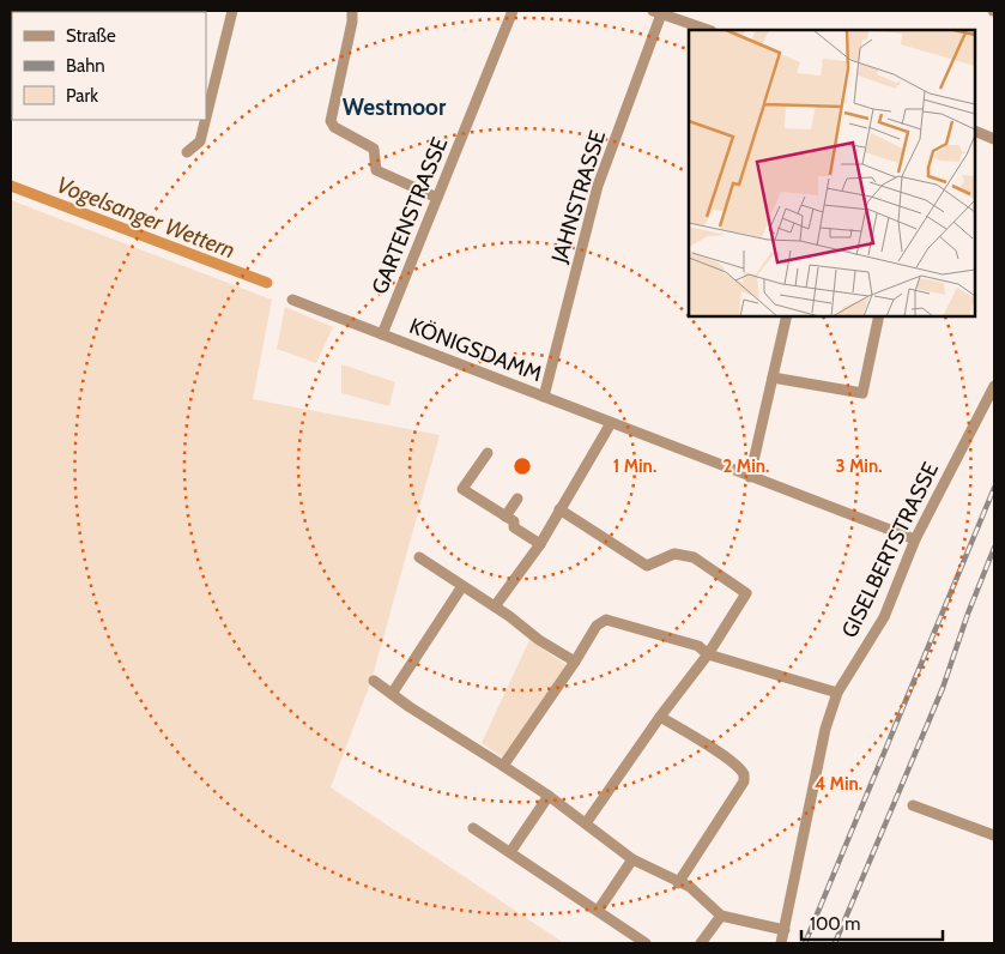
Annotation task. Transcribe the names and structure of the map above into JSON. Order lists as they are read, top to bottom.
{
  "streets": {
    "street": [
      "JAHNSTRASSE",
      "GARTENSTRASSE",
      "KÖNIGSDAMM",
      "GISELBERTSTRASSE"
    ]
  },
  "crossings": [
    ["JAHNSTRASSE", "KÖNIGSDAMM"],
    ["GARTENSTRASSE", "KÖNIGSDAMM"],
    ["KÖNIGSDAMM", "GISELBERTSTRASSE"]
  ],
  "districts": ["Westmoor"],
  "water": ["Vogelsanger Wettern"],
  "legend": ["Straße", "Bahn", "Park"],
  "scale_bar": "100 m",
  "rings": [
    "1 Min.",
    "2 Min.",
    "3 Min.",
    "4 Min."
  ]
}
